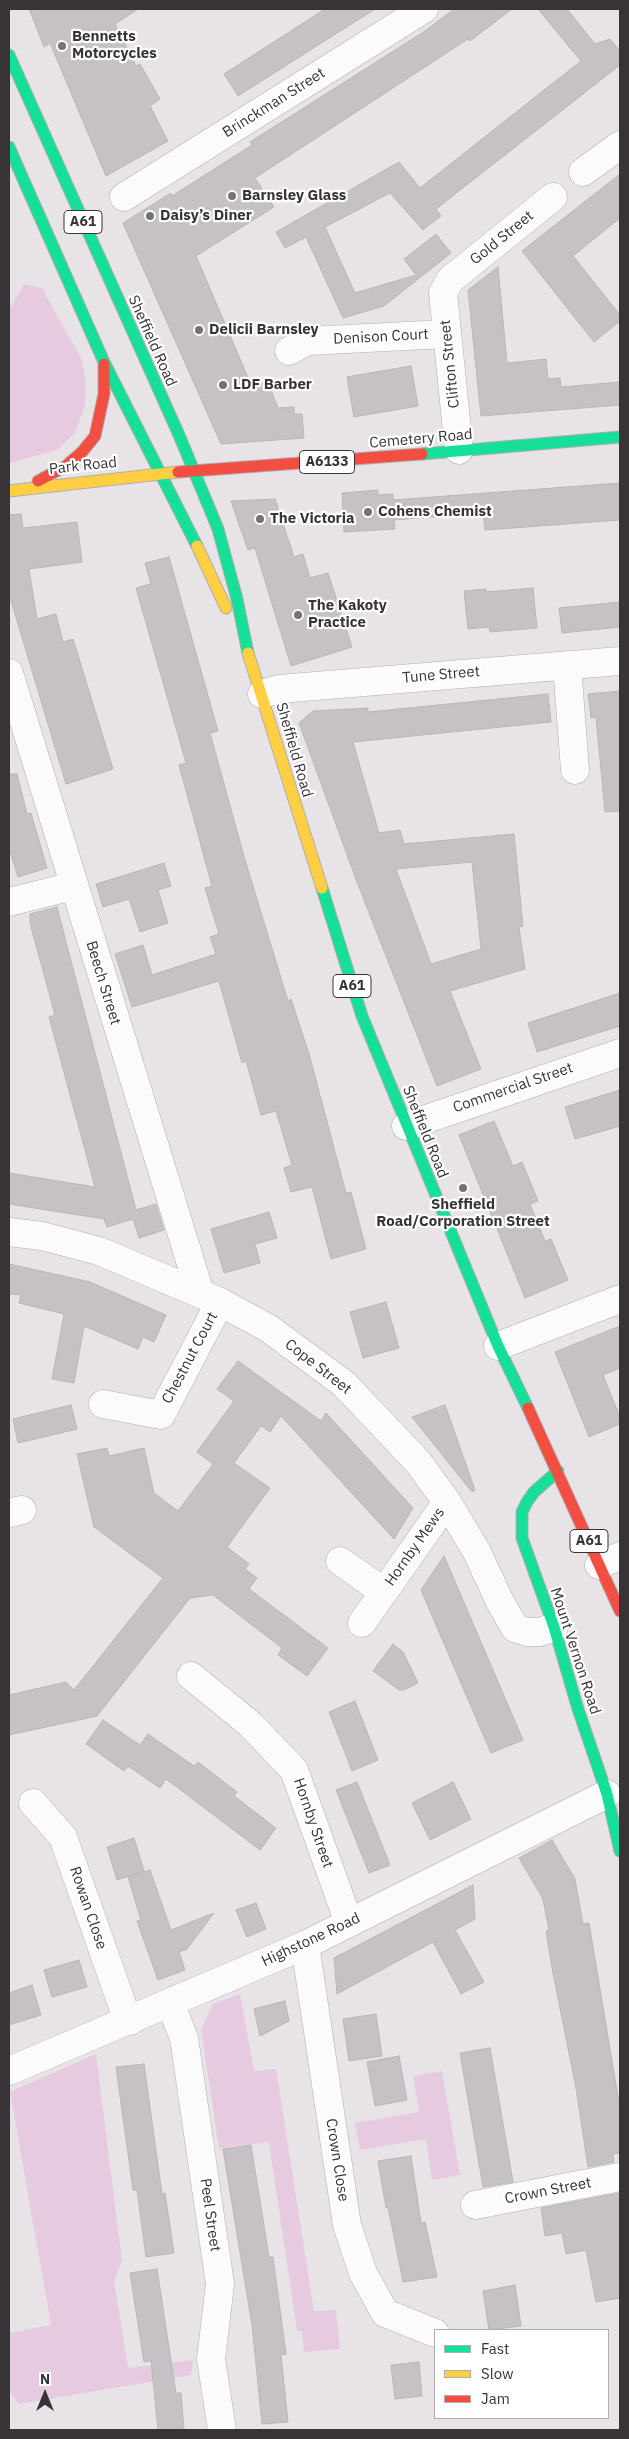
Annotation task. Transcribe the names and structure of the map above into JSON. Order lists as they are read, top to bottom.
{
  "streets": {
    "main road": [
      "A61",
      "Sheffield Road",
      "Cemetery Road",
      "A6133",
      "Park Road",
      "Mount Vernon Road"
    ],
    "street": [
      "Brinckman Street",
      "Gold Street",
      "Denison Court",
      "Clifton Street",
      "Tune Street",
      "Beech Street",
      "Commercial Street",
      "Chestnut Court",
      "Cope Street",
      "Hornby Mews",
      "Hornby Street",
      "Rowan Close",
      "Highstone Road",
      "Crown Close",
      "Crown Street",
      "Peel Street"
    ]
  },
  "crossings": [
    ["Gold Street", "Clifton Street"],
    ["Denison Court", "Clifton Street"],
    ["Sheffield Road", "Cemetery Road"],
    ["Sheffield Road", "A6133"],
    ["Sheffield Road", "Park Road"],
    ["Sheffield Road", "Tune Street"],
    ["Sheffield Road", "Commercial Street"],
    ["Sheffield Road", "Mount Vernon Road"],
    ["Clifton Street", "Cemetery Road"],
    ["Cemetery Road", "A6133"],
    ["A6133", "Park Road"],
    ["Beech Street", "Chestnut Court"],
    ["Beech Street", "Cope Street"],
    ["Chestnut Court", "Cope Street"],
    ["Cope Street", "Hornby Mews"],
    ["Cope Street", "Mount Vernon Road"],
    ["Mount Vernon Road", "Highstone Road"],
    ["Hornby Street", "Highstone Road"],
    ["Rowan Close", "Highstone Road"],
    ["Highstone Road", "Crown Close"],
    ["Highstone Road", "Peel Street"]
  ],
  "places": [
    "Bennetts Motorcycles",
    "Barnsley Glass",
    "Daisy’s Diner",
    "Delicii Barnsley",
    "LDF Barber",
    "Cohens Chemist",
    "The Victoria",
    "The Kakoty Practice",
    "Sheffield Road/Corporation Street"
  ],
  "legend": ["Fast", "Slow", "Jam"],
  "north": "top"
}
